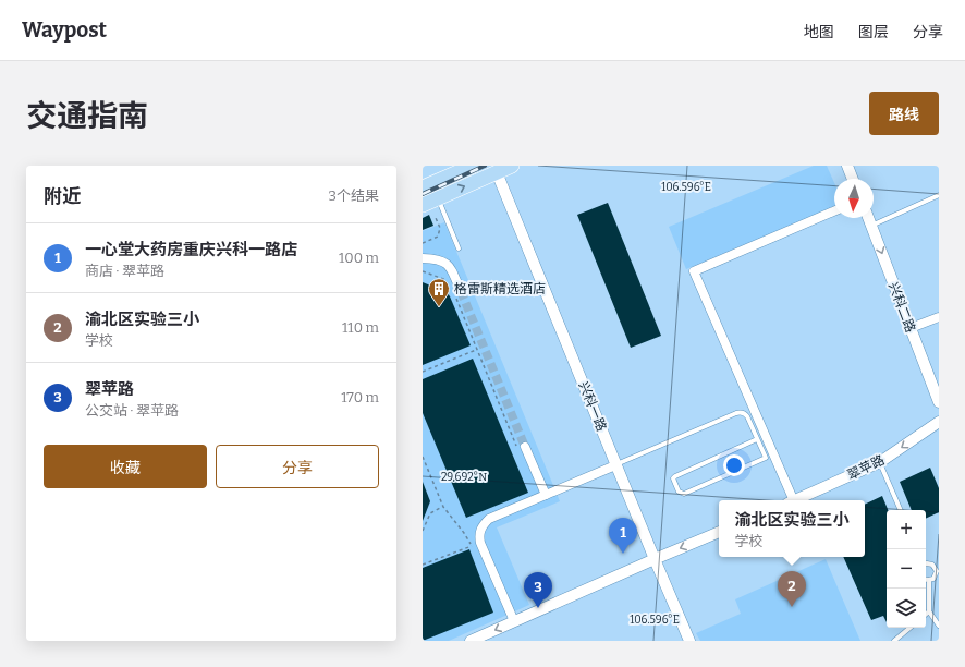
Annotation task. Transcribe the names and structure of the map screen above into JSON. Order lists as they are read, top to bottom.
{
  "streets": {
    "street": ["兴科二路", "兴科一路", "翠苹路"]
  },
  "one_way": ["兴科二路", "翠苹路"],
  "places": {
    "building": ["格雷斯精选酒店"]
  },
  "north": "bottom",
  "page": {
    "header": "Waypost",
    "nav": ["地图", "图层", "分享"],
    "title": "交通指南",
    "buttons": [
      "路线",
      ["收藏", "分享"]
    ],
    "heading": ["附近", "3个结果"],
    "list": [
      {
        "mark": "1",
        "name": "一心堂大药房重庆兴科一路店",
        "note": "商店 · 翠苹路",
        "value": "100 m"
      },
      {
        "mark": "2",
        "name": "渝北区实验三小",
        "note": "学校",
        "value": "110 m"
      },
      {
        "mark": "3",
        "name": "翠苹路",
        "note": "公交站 · 翠苹路",
        "value": "170 m"
      }
    ],
    "popup": ["渝北区实验三小", "学校"],
    "map_buttons": ["+", "−"],
    "pins": ["1", "2", "3"]
  },
  "coordinates": ["106.596°E", "29.692°N"]
}
